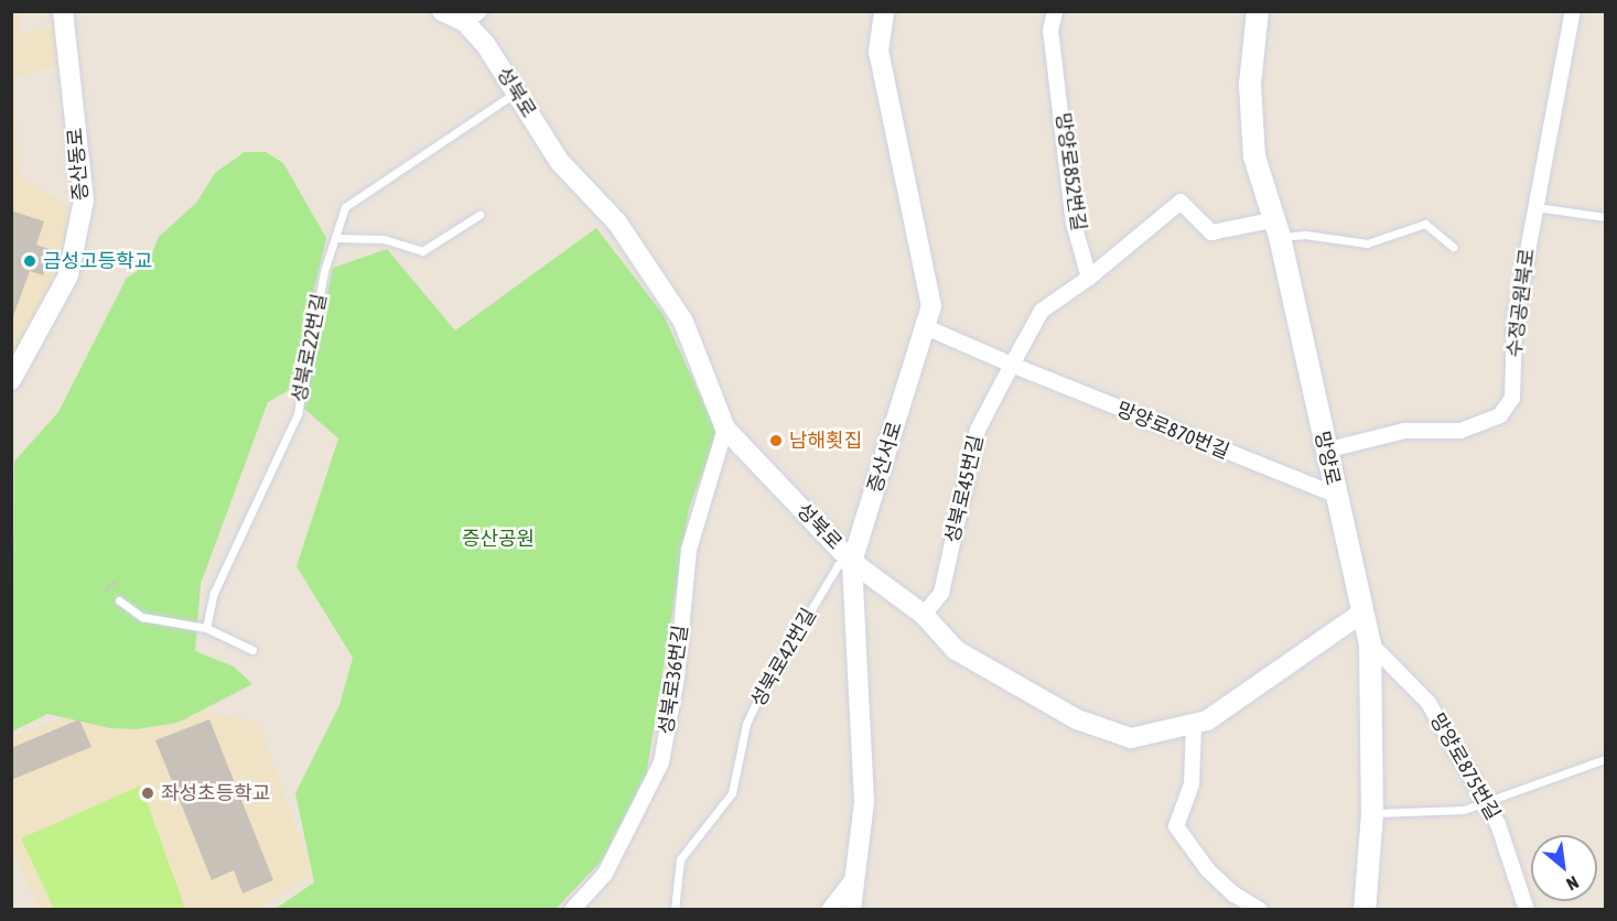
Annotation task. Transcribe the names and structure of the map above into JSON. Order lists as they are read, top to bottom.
{
  "streets": {
    "main road": ["망양로"],
    "street": [
      "성북로",
      "증산동로",
      "망양로852번길",
      "수정공원북로",
      "망양로870번길",
      "증산서로",
      "성북로45번길",
      "성북로36번길",
      "망양로875번길"
    ],
    "lane": ["성북로22번길", "성북로42번길"]
  },
  "crossings": [
    ["성북로", "성북로22번길"],
    ["성북로", "증산서로"],
    ["성북로", "망양로"],
    ["성북로", "성북로45번길"],
    ["성북로", "성북로42번길"],
    ["성북로", "성북로36번길"],
    ["수정공원북로", "망양로"],
    ["망양로870번길", "망양로"],
    ["망양로870번길", "성북로45번길"],
    ["증산서로", "성북로42번길"],
    ["망양로", "망양로875번길"]
  ],
  "parks": ["증산공원"],
  "places": ["금성고등학교", "남해횟집", "좌성초등학교"],
  "north": "bottom right"
}
